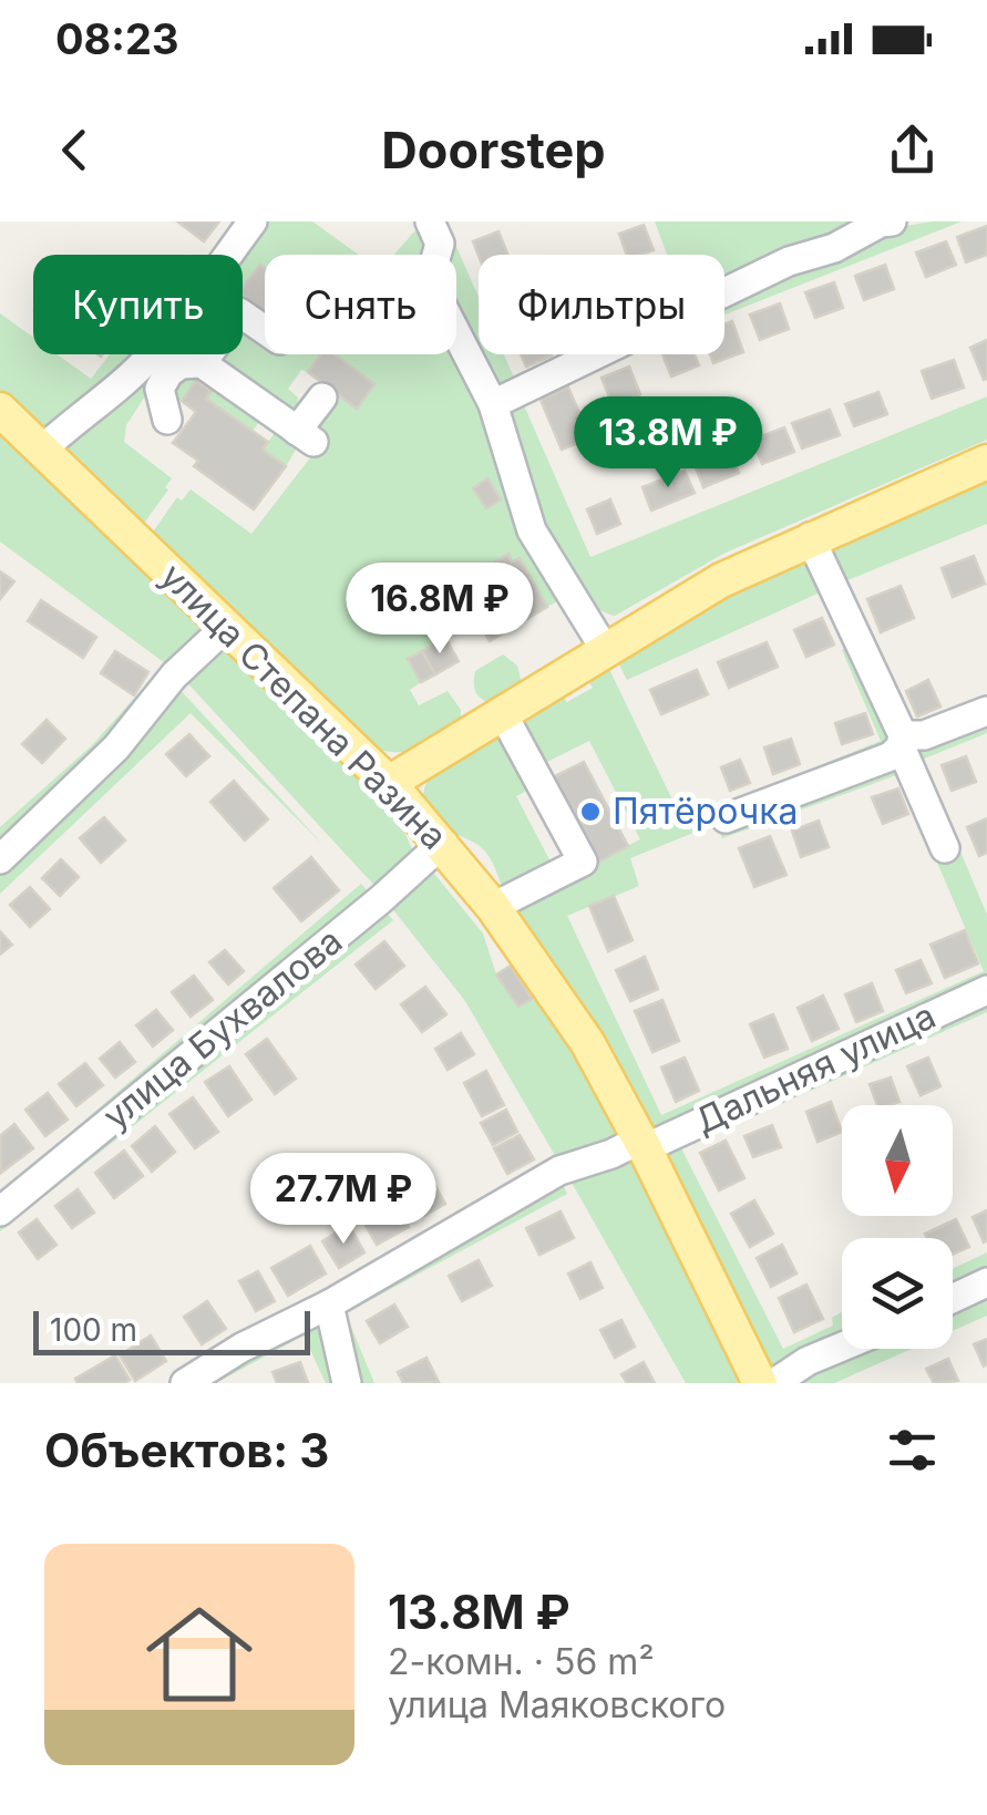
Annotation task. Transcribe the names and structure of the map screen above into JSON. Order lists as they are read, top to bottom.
{
  "streets": {
    "main road": ["улица Степана Разина"],
    "street": ["улица Бухвалова", "Дальняя улица"]
  },
  "crossings": [
    ["улица Степана Разина", "улица Бухвалова"],
    ["улица Степана Разина", "Дальняя улица"]
  ],
  "places": ["Пятёрочка"],
  "scale_bar": "100 m",
  "north": "bottom",
  "page": {
    "status": "08:23",
    "header": "Doorstep",
    "chip": ["Купить", "Снять", "Фильтры"],
    "price": ["13.8M ₽", "16.8M ₽", "27.7M ₽"],
    "scale": "100 m",
    "heading": "Объектов: 3",
    "list": [
      {
        "name": "13.8M ₽",
        "note": "2-комн. · 56 m² · улица Маяковского"
      }
    ]
  }
}
